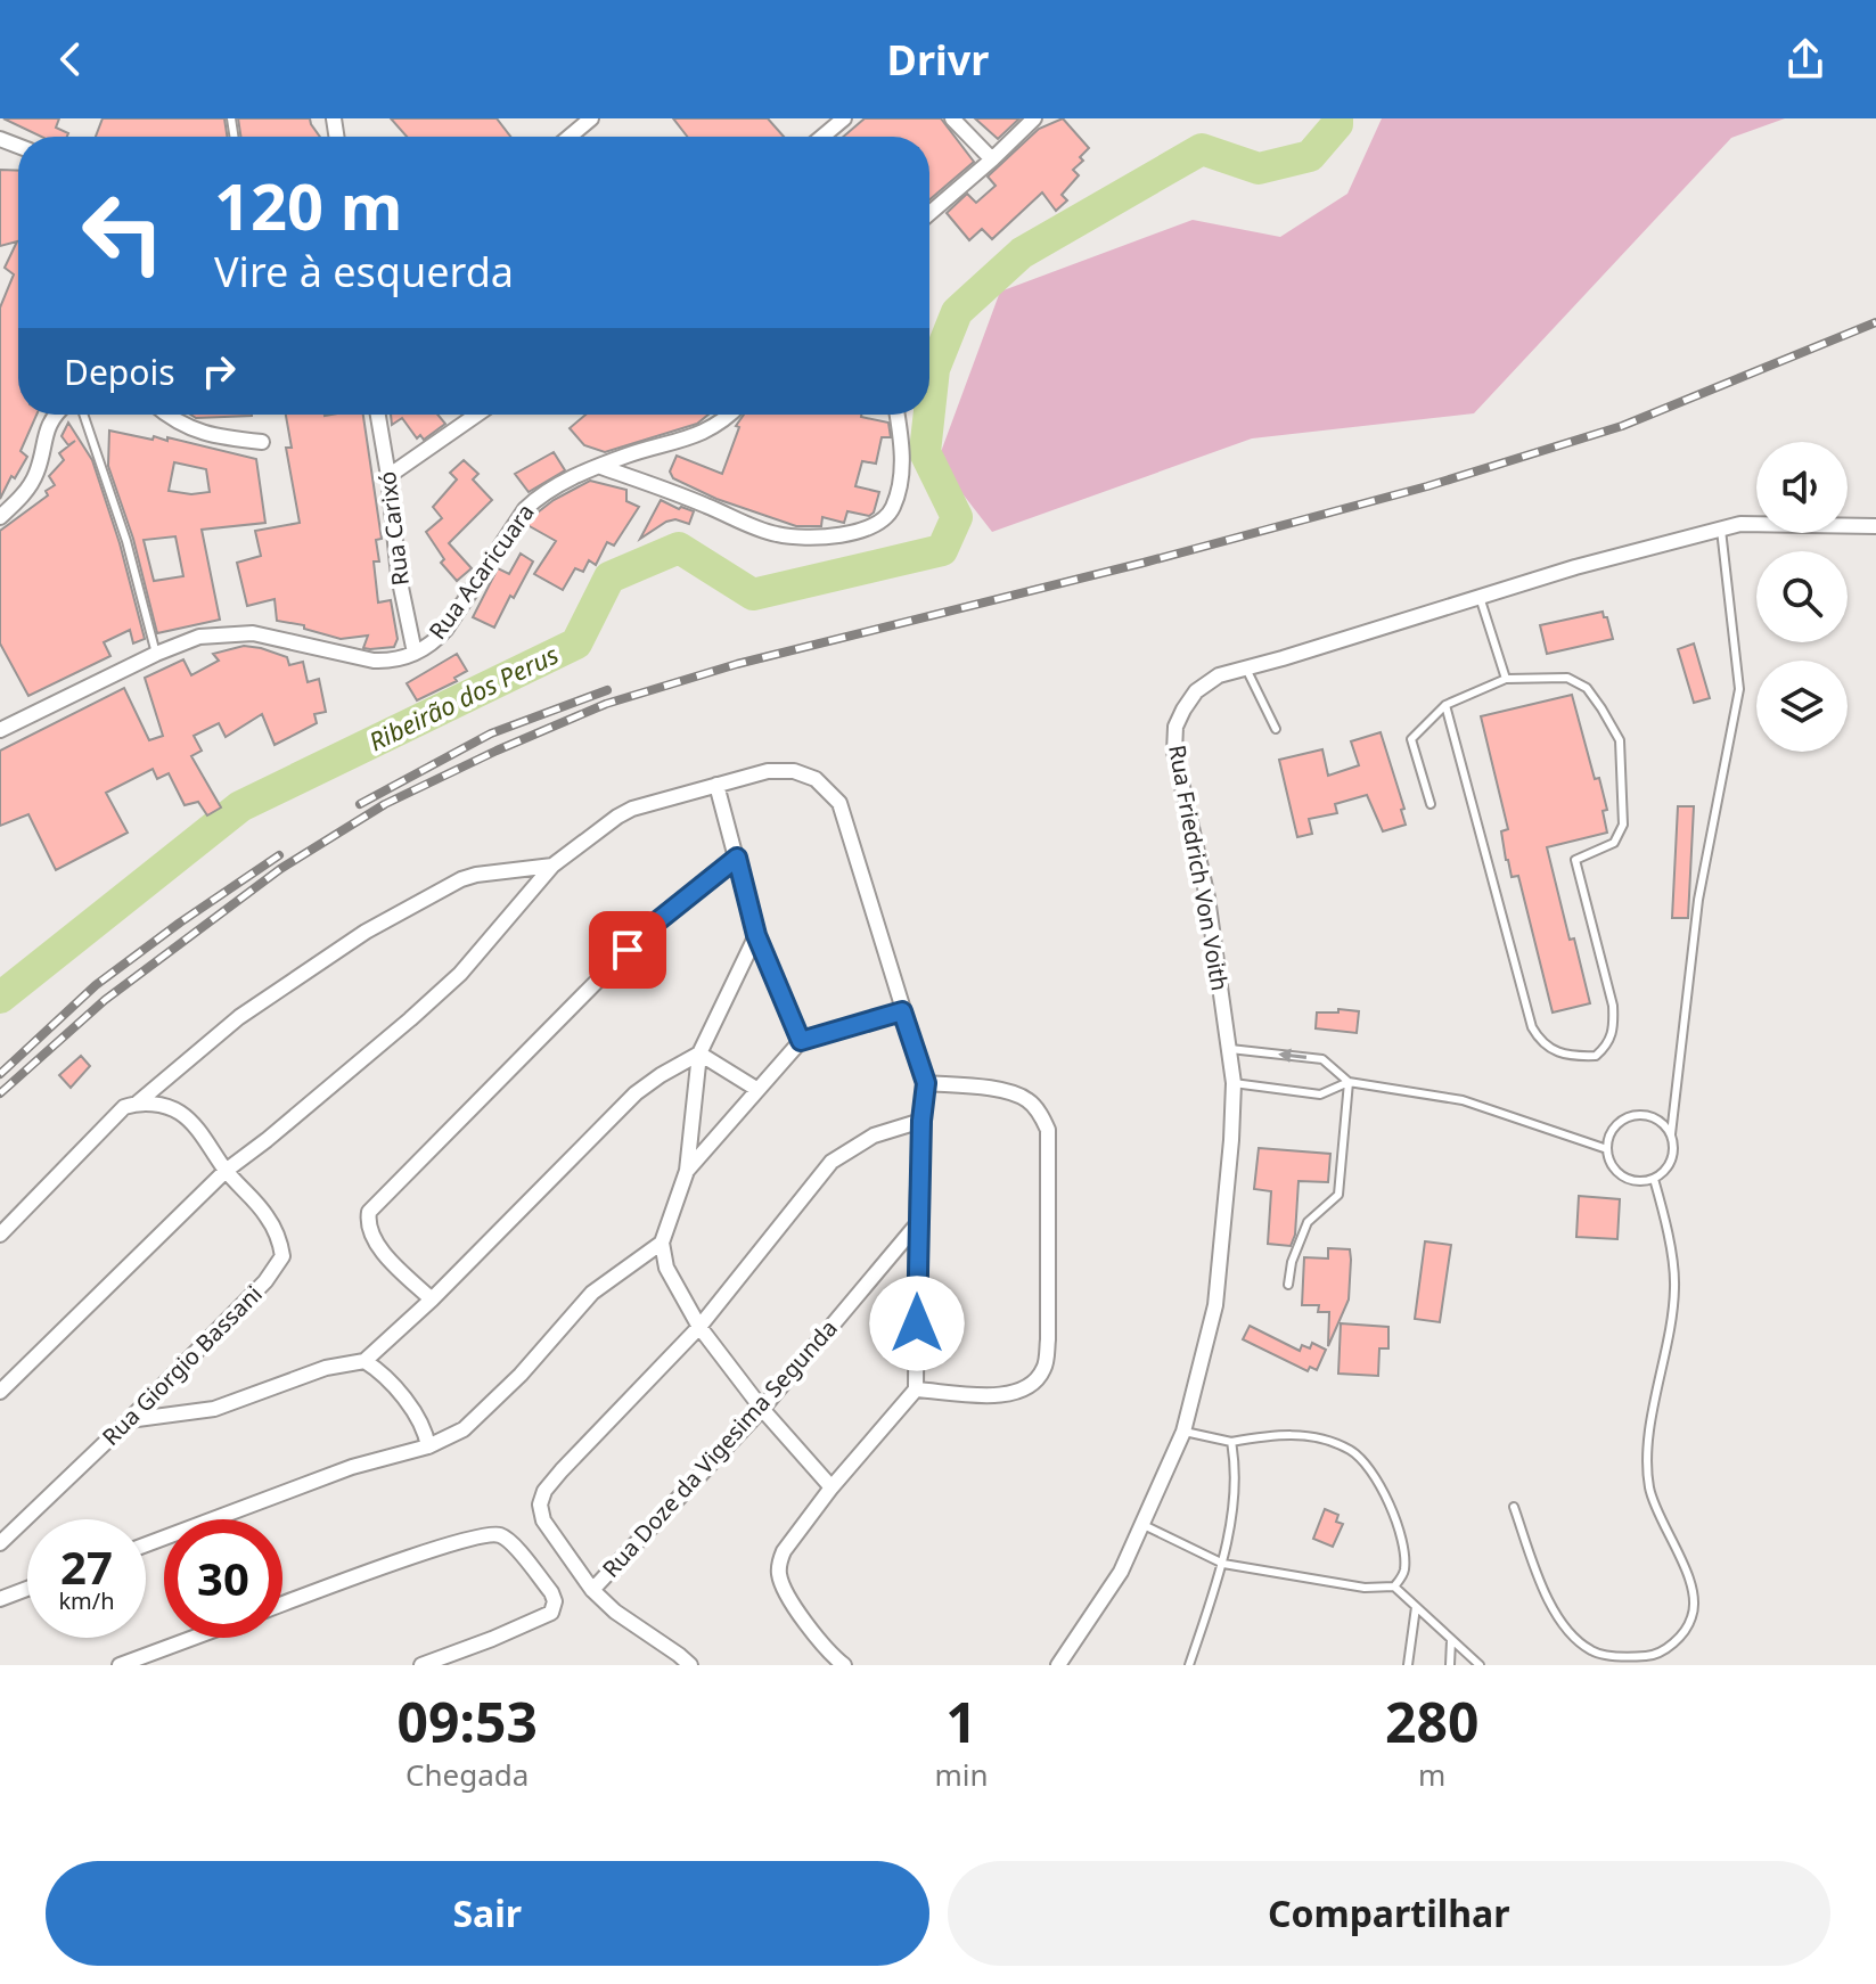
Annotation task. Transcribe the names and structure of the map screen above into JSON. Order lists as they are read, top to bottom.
{
  "streets": {
    "street": [
      "Rua Carixó",
      "Rua Acaricuara",
      "Rua Friedrich Von Voith",
      "Rua Giorgio Bassani",
      "Rua Doze da Vigesima Segunda"
    ]
  },
  "crossings": [
    ["Rua Carixó", "Rua Acaricuara"]
  ],
  "water": ["Ribeirão dos Perus"],
  "page": {
    "header": "Drivr",
    "turn": ["120 m", "Vire à esquerda"],
    "then": "Depois",
    "speed": "27 km/h",
    "limit": "30",
    "eta": [
      "09:53",
      "Chegada",
      "1",
      "min",
      "280",
      "m"
    ],
    "buttons": ["Sair", "Compartilhar"]
  }
}
